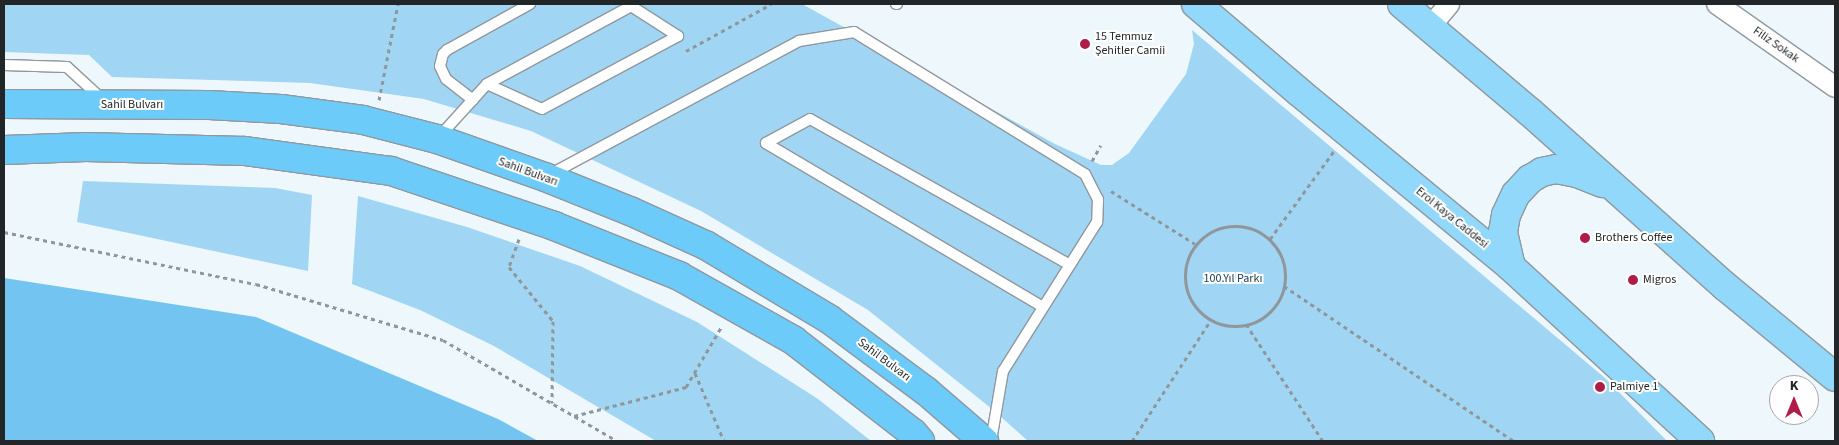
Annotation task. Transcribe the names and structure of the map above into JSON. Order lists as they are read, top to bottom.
{
  "streets": {
    "highway": ["Sahil Bulvarı"],
    "main road": ["Erol Kaya Caddesi"],
    "street": ["Filiz Sokak"]
  },
  "parks": ["100.Yıl Parkı"],
  "places": [
    "15 Temmuz Şehitler Camii",
    "Brothers Coffee",
    "Migros",
    "Palmiye 1"
  ],
  "north": "top"
}
